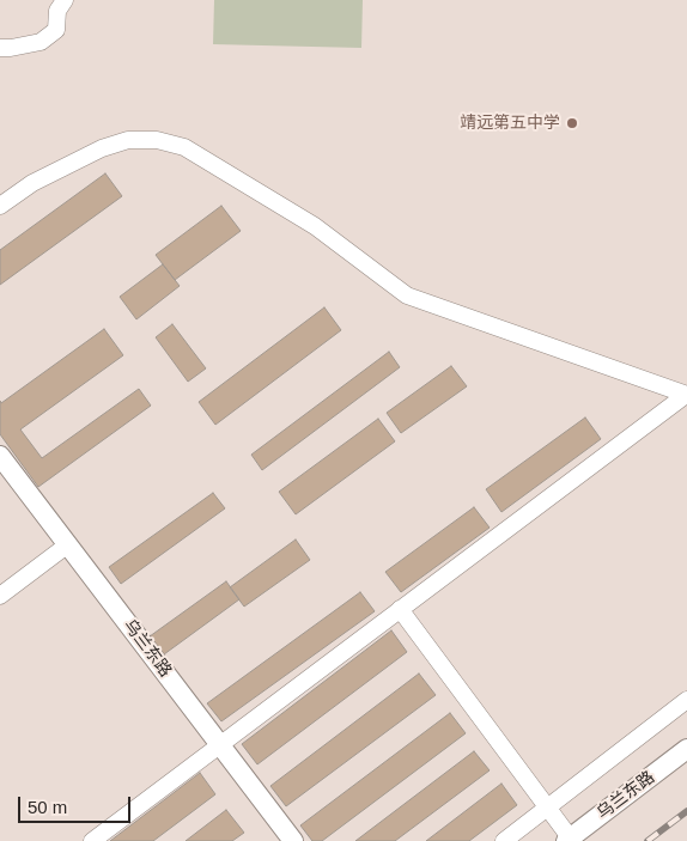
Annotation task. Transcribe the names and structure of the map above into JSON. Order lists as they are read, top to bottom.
{
  "streets": {
    "street": ["乌兰东路"]
  },
  "places": ["靖远第五中学"],
  "scale_bar": "50 m"
}
